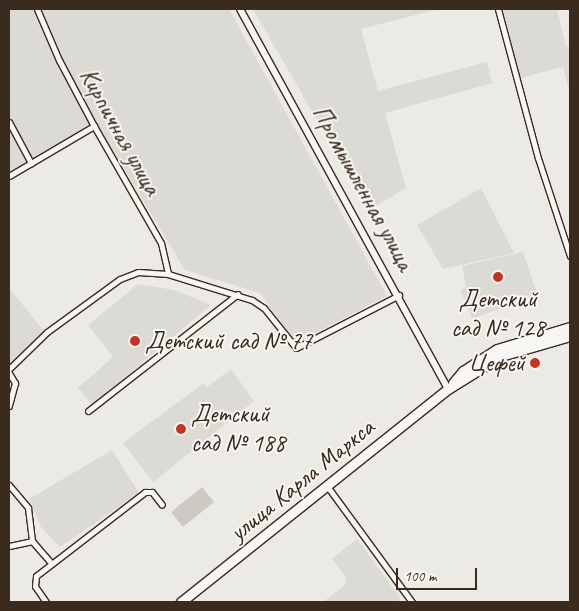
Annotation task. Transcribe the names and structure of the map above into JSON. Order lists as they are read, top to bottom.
{
  "streets": {
    "highway": ["улица Карла Маркса"],
    "street": ["Кирпичная улица", "Промышленная улица"]
  },
  "crossings": [
    ["Промышленная улица", "улица Карла Маркса"]
  ],
  "places": [
    "Детский сад № 128",
    "Детский сад № 77",
    "Цефей",
    "Детский сад № 188"
  ],
  "scale_bar": "100 m"
}
